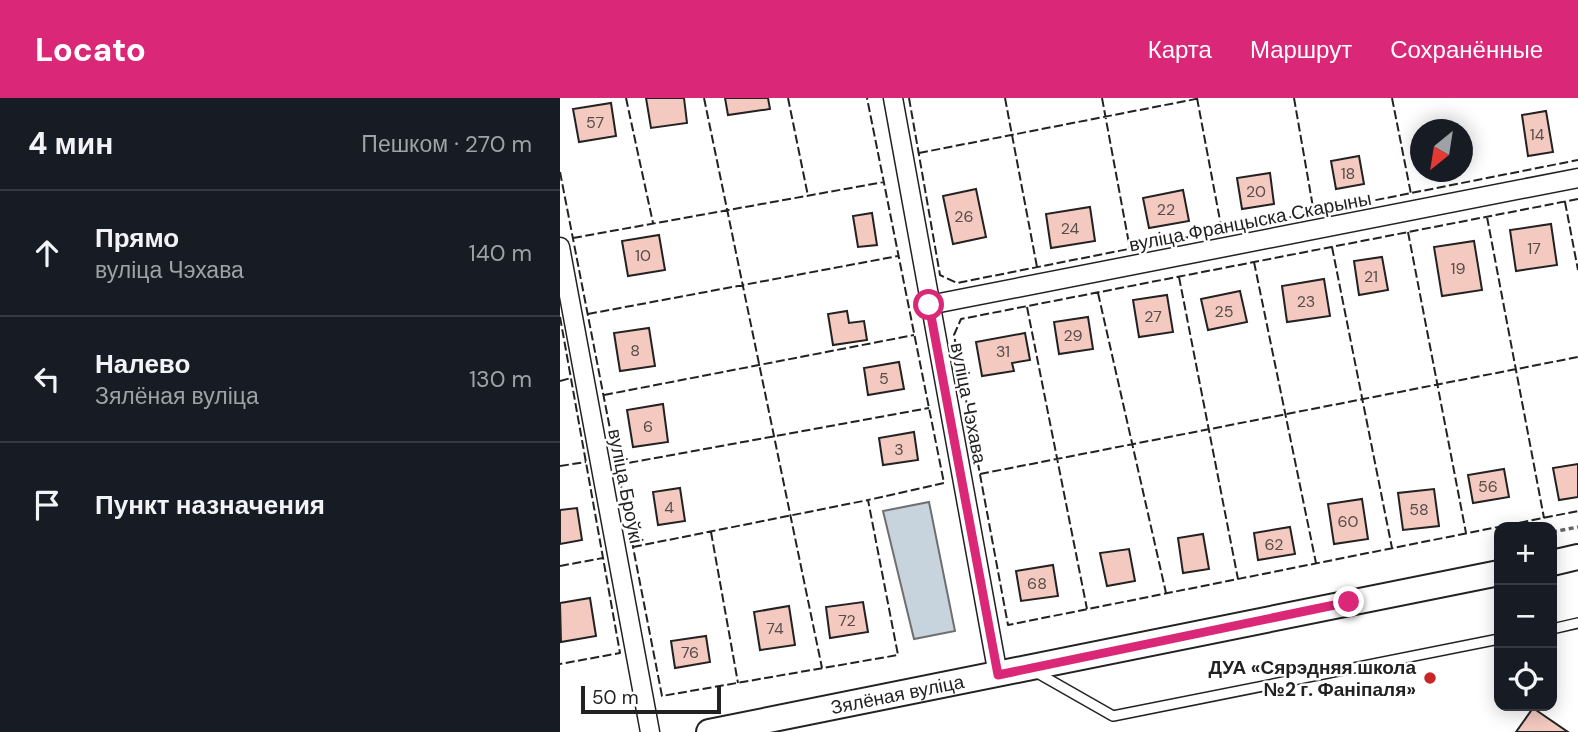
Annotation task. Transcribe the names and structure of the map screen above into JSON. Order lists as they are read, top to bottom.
{
  "streets": {
    "main road": ["Зялёная вуліца"],
    "street": ["вуліца Францыска Скарыны", "вуліца Чэхава", "вуліца Броўкі"]
  },
  "crossings": [
    ["вуліца Францыска Скарыны", "вуліца Чэхава"],
    ["вуліца Чэхава", "Зялёная вуліца"]
  ],
  "places": ["ДУА «Сярэдняя школа №2 г. Фаніпаля»"],
  "house_numbers": [
    "57",
    "14",
    "18",
    "20",
    "22",
    "26",
    "24",
    "17",
    "10",
    "19",
    "21",
    "23",
    "25",
    "27",
    "29",
    "8",
    "31",
    "5",
    "6",
    "3",
    "56",
    "4",
    "58",
    "60",
    "62",
    "68",
    "72",
    "74",
    "76"
  ],
  "scale_bar": "50 m",
  "north": "bottom left",
  "page": {
    "header": "Locato",
    "nav": ["Карта", "Маршрут", "Сохранённые"],
    "heading": ["4 мин", "Пешком · 270 m"],
    "list": [
      ["Прямо", "вуліца Чэхава", "140 m"],
      ["Налево", "Зялёная вуліца", "130 m"],
      "Пункт назначения"
    ],
    "map_buttons": ["+", "−"],
    "scale": "50 m"
  }
}
